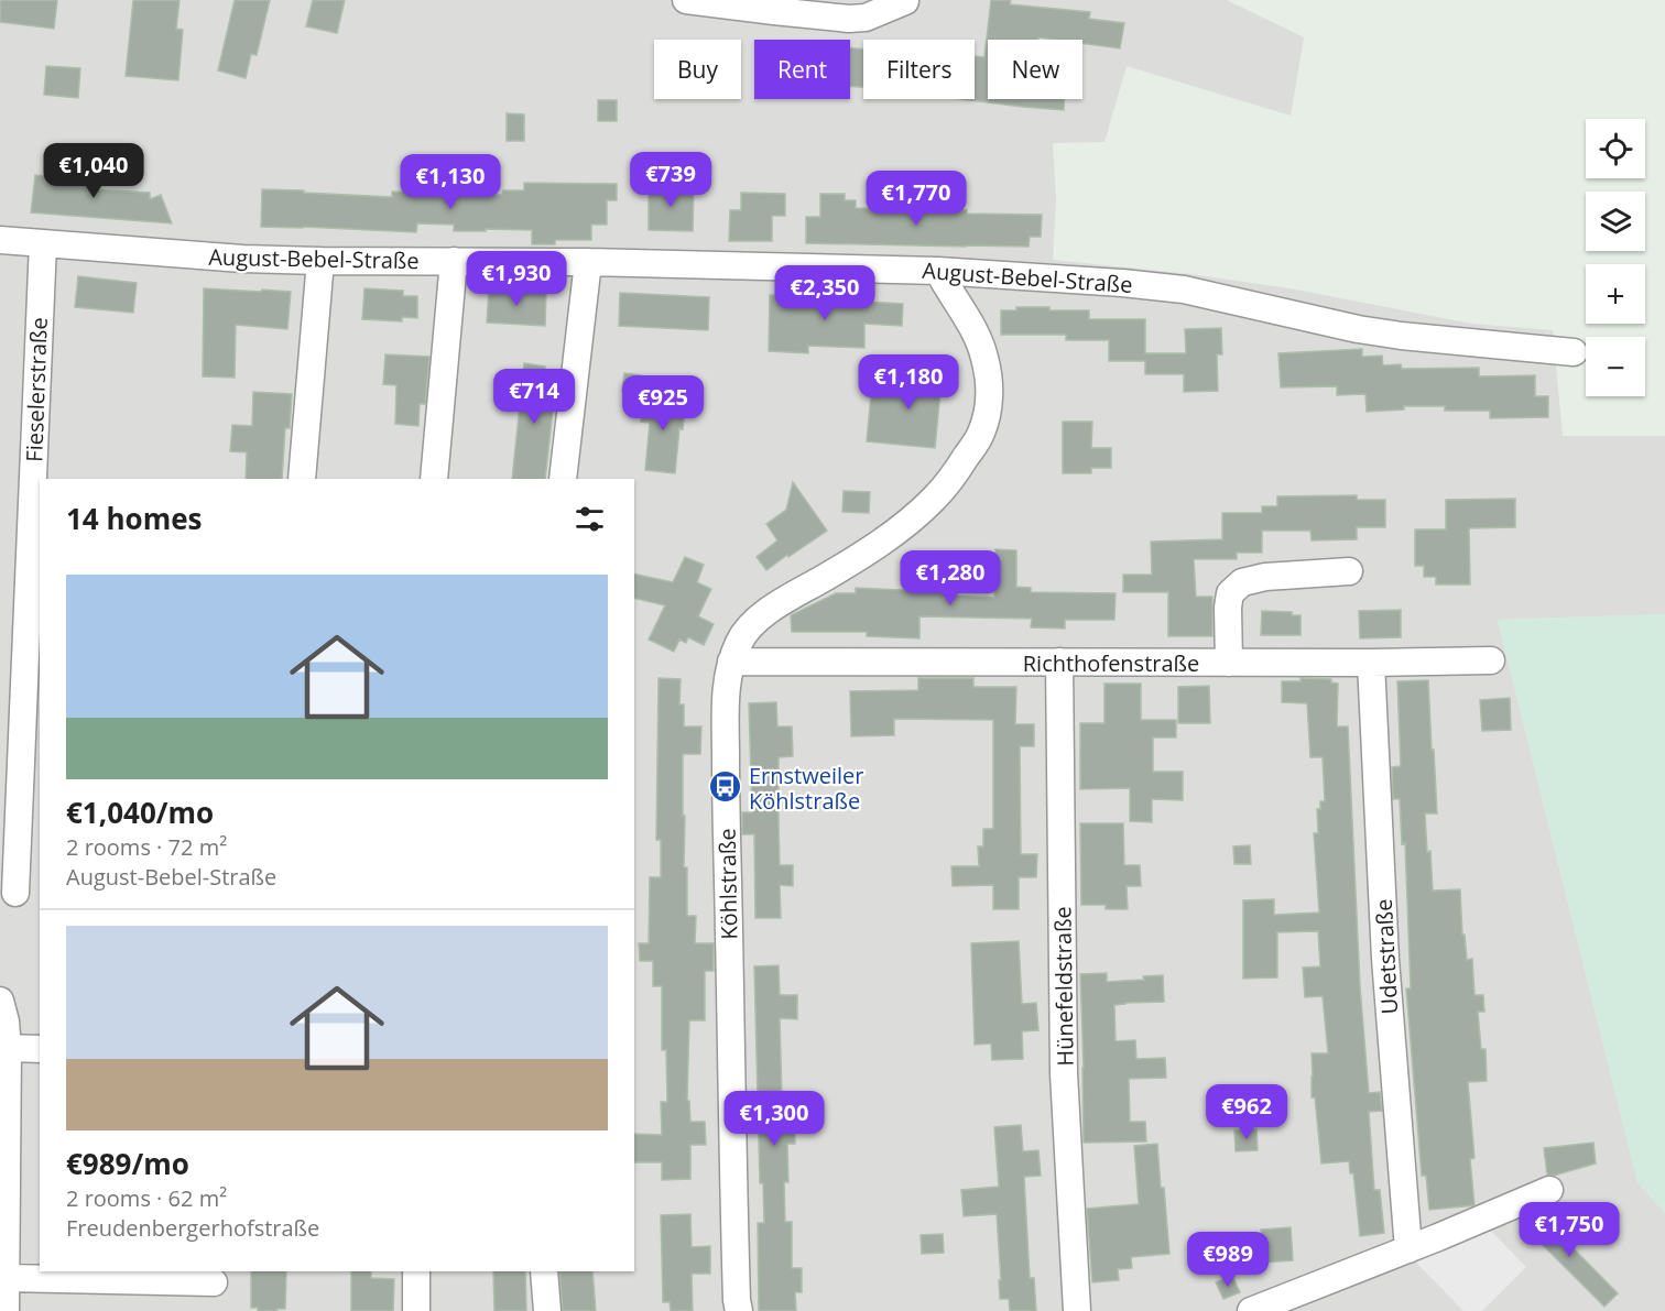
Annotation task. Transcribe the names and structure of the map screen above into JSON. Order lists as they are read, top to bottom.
{
  "streets": {
    "street": [
      "August-Bebel-Straße",
      "Fieselerstraße",
      "Richthofenstraße",
      "Köhlstraße",
      "Udetstraße",
      "Hünefeldstraße"
    ]
  },
  "crossings": [
    ["August-Bebel-Straße", "Fieselerstraße"],
    ["August-Bebel-Straße", "Köhlstraße"],
    ["Richthofenstraße", "Köhlstraße"],
    ["Richthofenstraße", "Udetstraße"],
    ["Richthofenstraße", "Hünefeldstraße"]
  ],
  "places": {
    "bus stop": ["Ernstweiler Köhlstraße"]
  },
  "page": {
    "chip": [
      "Buy",
      "Rent",
      "Filters",
      "New"
    ],
    "map_buttons": ["+", "−"],
    "price": [
      "€1,040",
      "€739",
      "€1,130",
      "€1,770",
      "€1,930",
      "€2,350",
      "€1,180",
      "€714",
      "€925",
      "€1,280",
      "€962",
      "€1,300",
      "€1,750",
      "€989"
    ],
    "heading": "14 homes",
    "list": [
      {
        "name": "€1,040/mo",
        "note": "2 rooms · 72 m² · August-Bebel-Straße"
      },
      {
        "name": "€989/mo",
        "note": "2 rooms · 62 m² · Freudenbergerhofstraße"
      }
    ]
  }
}
